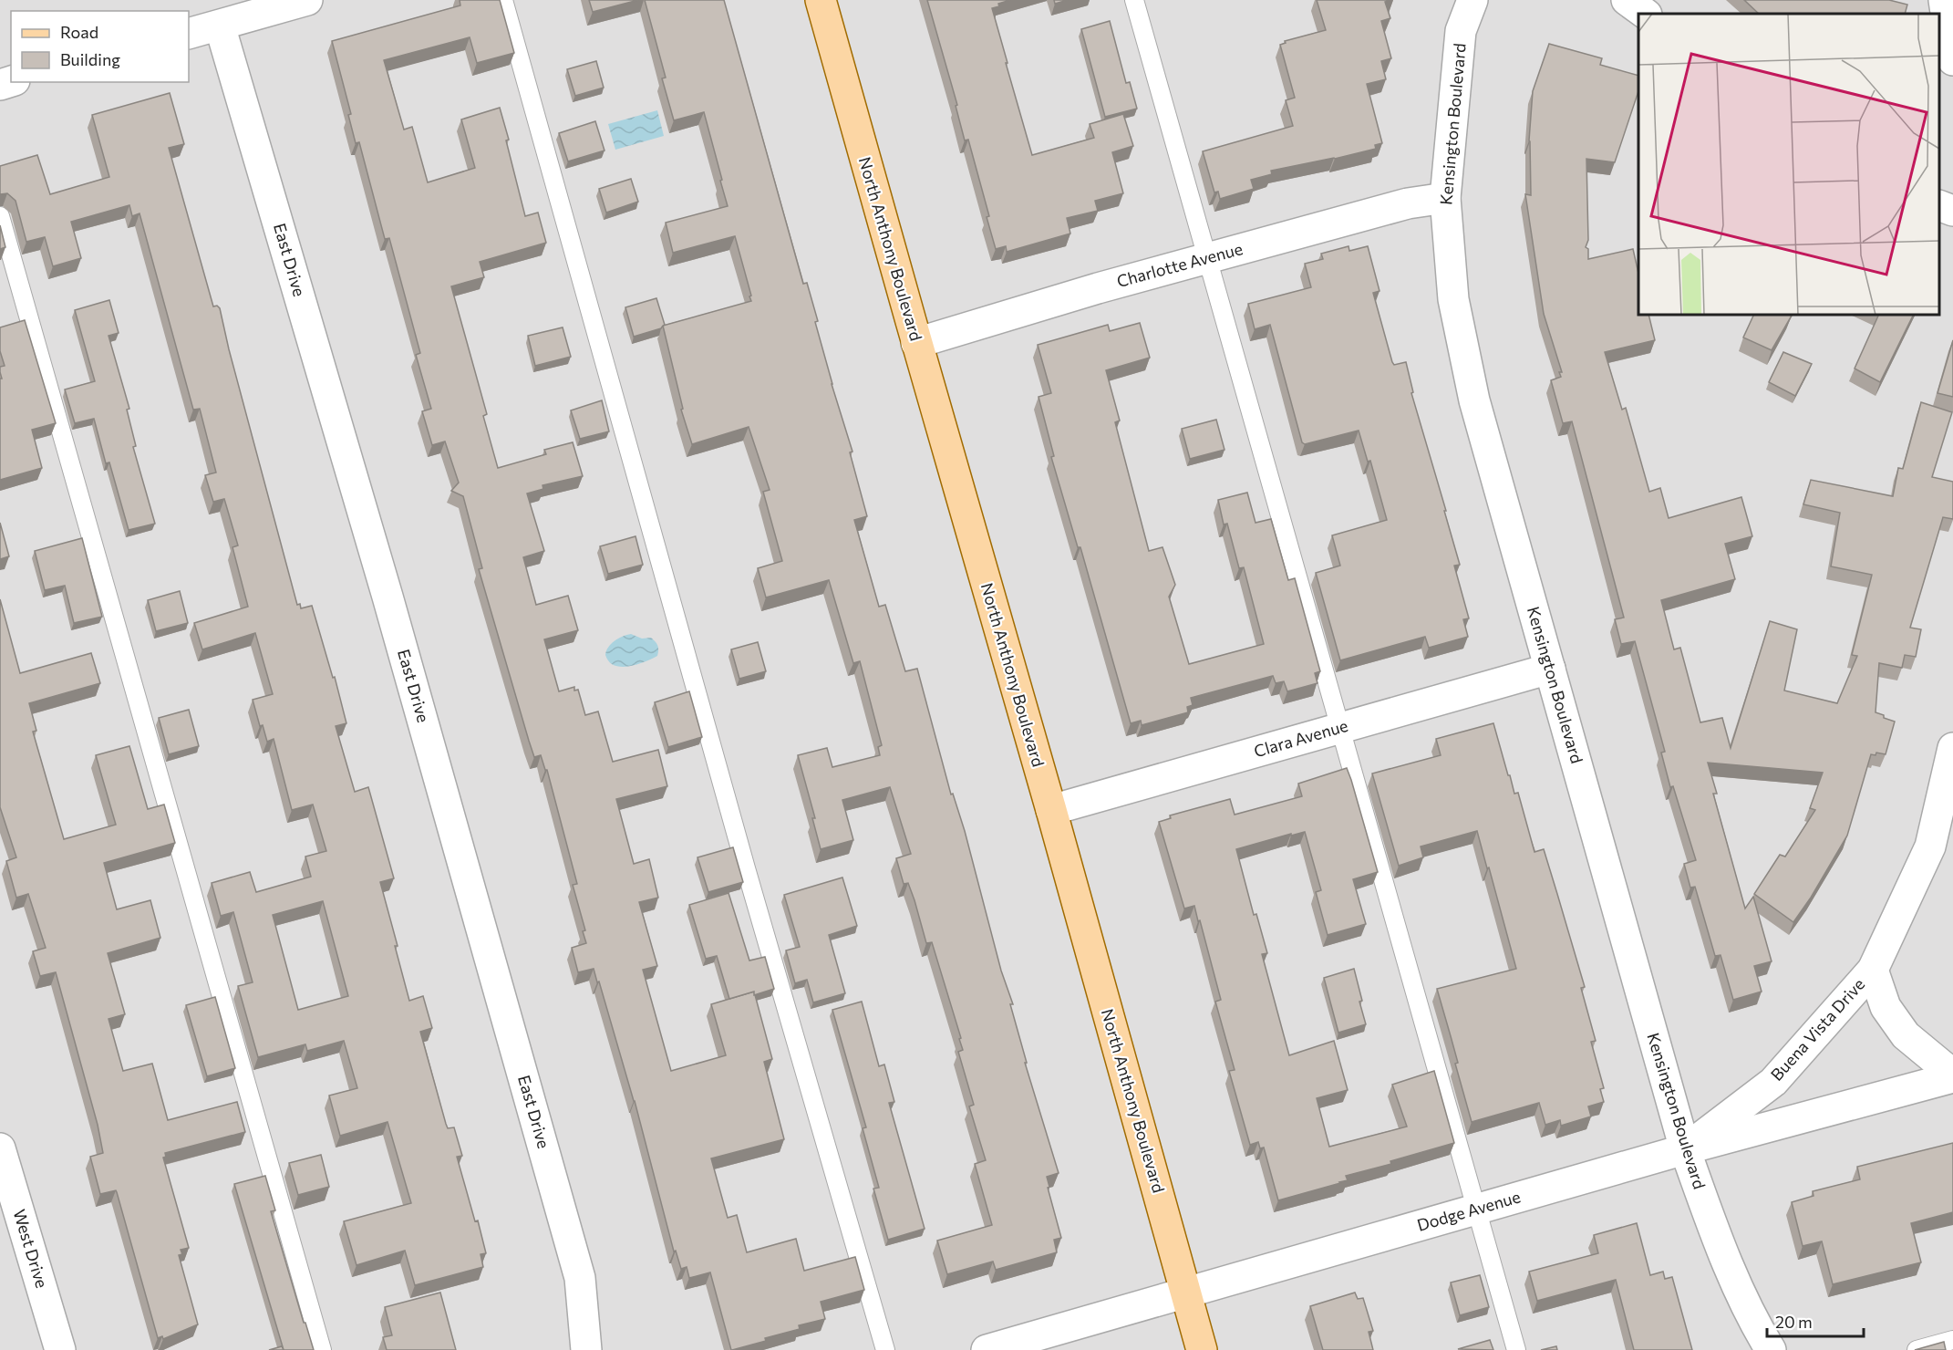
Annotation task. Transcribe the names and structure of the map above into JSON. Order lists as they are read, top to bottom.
{
  "streets": {
    "main road": ["North Anthony Boulevard"],
    "street": [
      "Kensington Boulevard",
      "East Drive",
      "Charlotte Avenue",
      "Clara Avenue",
      "Buena Vista Drive",
      "Dodge Avenue",
      "West Drive"
    ]
  },
  "crossings": [
    ["Kensington Boulevard", "Charlotte Avenue"],
    ["Kensington Boulevard", "Clara Avenue"],
    ["Kensington Boulevard", "Buena Vista Drive"],
    ["Kensington Boulevard", "Dodge Avenue"],
    ["North Anthony Boulevard", "Charlotte Avenue"],
    ["North Anthony Boulevard", "Clara Avenue"],
    ["North Anthony Boulevard", "Dodge Avenue"],
    ["Buena Vista Drive", "Dodge Avenue"]
  ],
  "legend": ["Road", "Building"],
  "scale_bar": "20 m"
}
